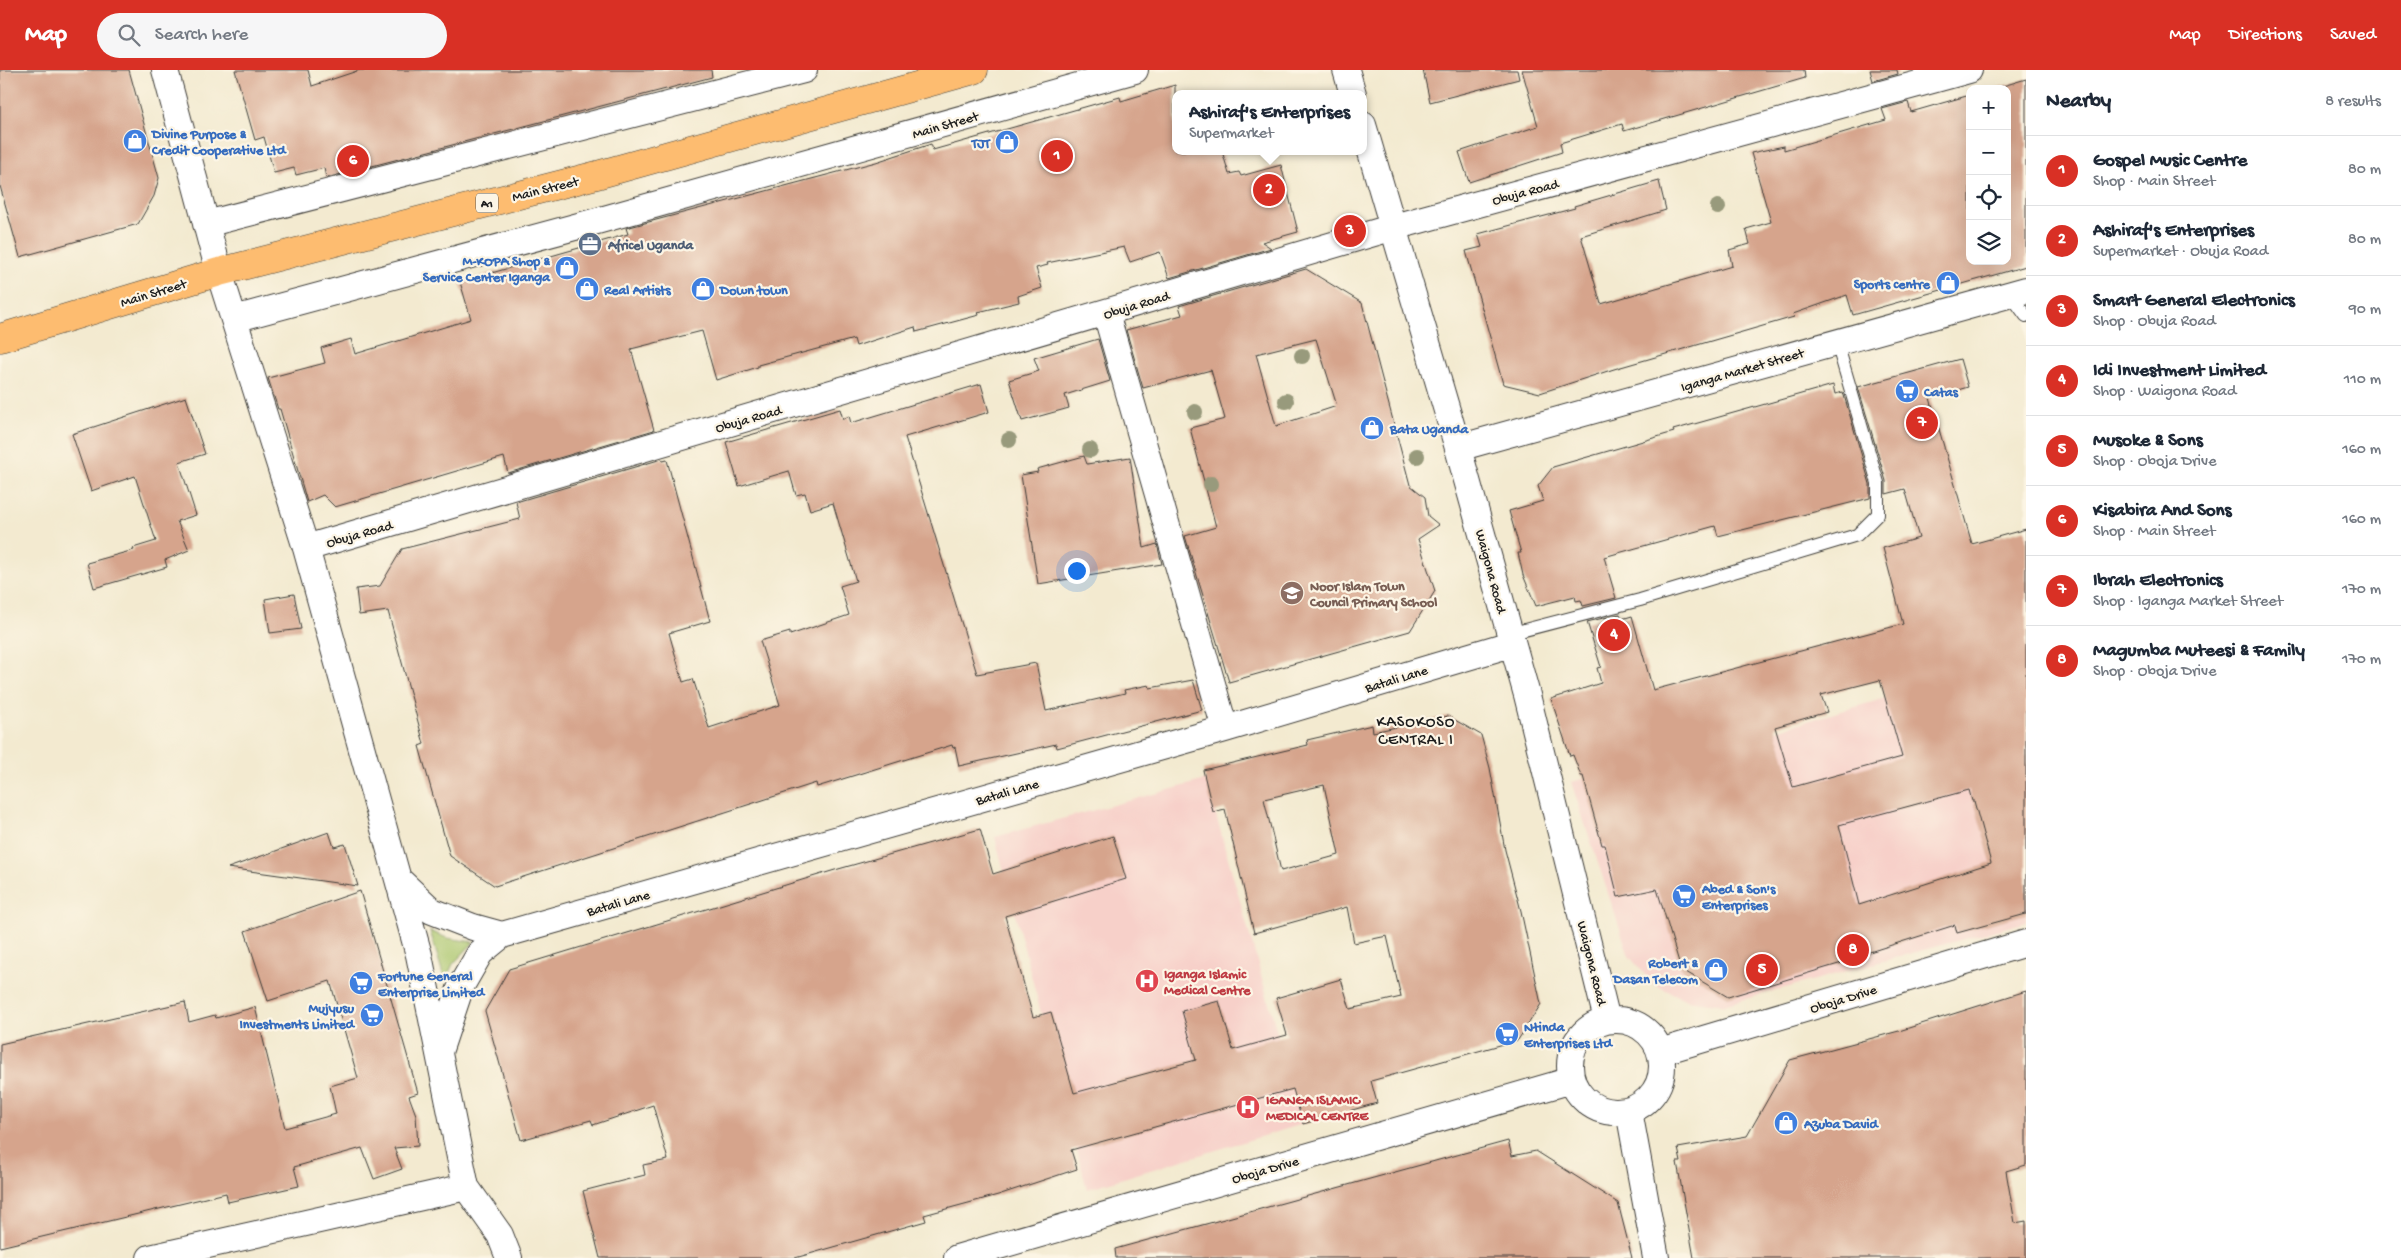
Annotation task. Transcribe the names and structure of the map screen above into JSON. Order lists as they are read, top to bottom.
{
  "streets": {
    "main road": ["Main Street", "A1"],
    "street": [
      "Obuja Road",
      "Iganga Market Street",
      "Waigona Road",
      "Batali Lane",
      "Oboja Drive"
    ]
  },
  "crossings": [
    ["Obuja Road", "Waigona Road"],
    ["Iganga Market Street", "Waigona Road"],
    ["Waigona Road", "Batali Lane"],
    ["Waigona Road", "Oboja Drive"]
  ],
  "districts": ["KASOKOSO CENTRAL I"],
  "places": {
    "shop": [
      "Divine Purpose & Credit Cooperative Ltd",
      "TJT",
      "M-KOPA Shop & Service Center Iganga",
      "Sports centre",
      "Real Artists",
      "Down town",
      "Bata Uganda",
      "Robert & Dasan Telecom",
      "Azuba David"
    ],
    "office": ["Africel Uganda"],
    "supermarket": [
      "Catas",
      "Abed & Son's Enterprises",
      "Fortune General Enterprise Limited",
      "Mujyusu Investments Limited",
      "Ntinda Enterprises Ltd"
    ],
    "school or university": ["Noor Islam Town Council Primary School"],
    "hospital": ["Iganga Islamic Medical Centre", "IGANGA ISLAMIC MEDICAL CENTRE"]
  },
  "page": {
    "header": "Map",
    "search": "Search here",
    "nav": ["Map", "Directions", "Saved"],
    "heading": ["Nearby", "8 results"],
    "map_buttons": ["+", "−"],
    "popup": ["Ashiraf's Enterprises", "Supermarket"],
    "list": [
      {
        "mark": "1",
        "name": "Gospel Music Centre",
        "note": "Shop · Main Street",
        "value": "80 m"
      },
      {
        "mark": "2",
        "name": "Ashiraf's Enterprises",
        "note": "Supermarket · Obuja Road",
        "value": "80 m"
      },
      {
        "mark": "3",
        "name": "Smart General Electronics",
        "note": "Shop · Obuja Road",
        "value": "90 m"
      },
      {
        "mark": "4",
        "name": "Idi Investment Limited",
        "note": "Shop · Waigona Road",
        "value": "110 m"
      },
      {
        "mark": "5",
        "name": "Musoke & Sons",
        "note": "Shop · Oboja Drive",
        "value": "160 m"
      },
      {
        "mark": "6",
        "name": "Kisabira And Sons",
        "note": "Shop · Main Street",
        "value": "160 m"
      },
      {
        "mark": "7",
        "name": "Ibrah Electronics",
        "note": "Shop · Iganga Market Street",
        "value": "170 m"
      },
      {
        "mark": "8",
        "name": "Magumba Muteesi & Family",
        "note": "Shop · Oboja Drive",
        "value": "170 m"
      }
    ],
    "pins": [
      "1",
      "6",
      "2",
      "3",
      "7",
      "4",
      "8",
      "5"
    ]
  }
}
